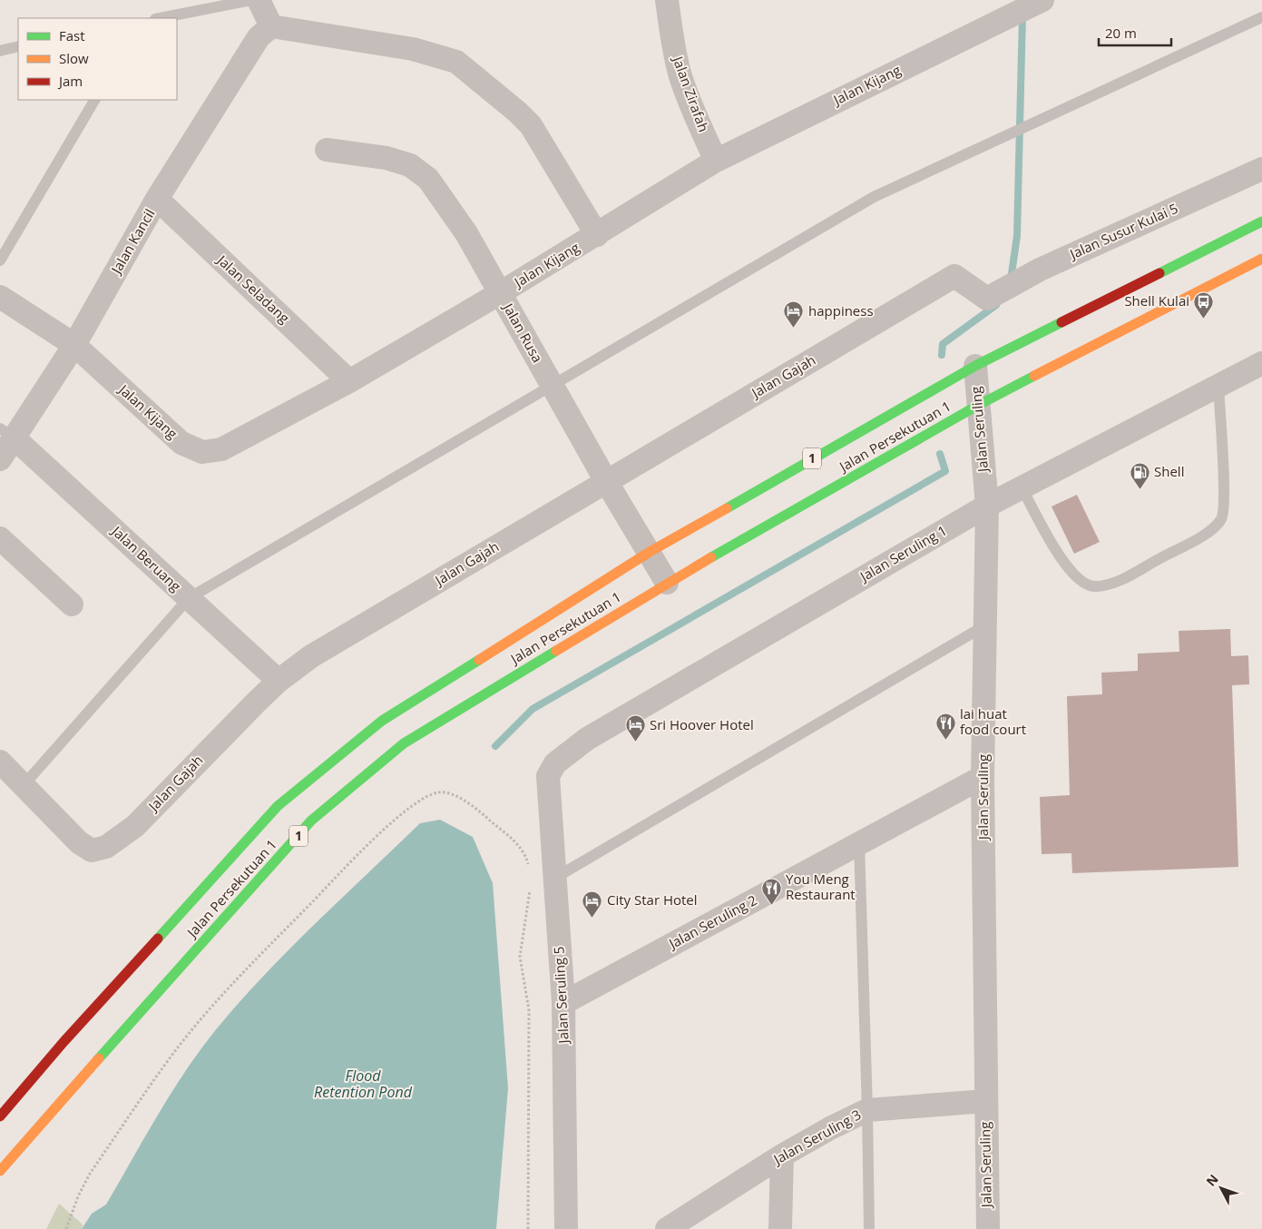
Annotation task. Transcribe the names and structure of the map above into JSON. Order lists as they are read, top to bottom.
{
  "streets": {
    "highway": ["Jalan Persekutuan 1", "1"],
    "street": [
      "Jalan Kijang",
      "Jalan Zirafah",
      "Jalan Susur Kulai 5",
      "Jalan Kancil",
      "Jalan Seladang",
      "Jalan Rusa",
      "Jalan Gajah",
      "Jalan Seruling",
      "Jalan Seruling 1",
      "Jalan Beruang",
      "Jalan Seruling 2",
      "Jalan Seruling 5",
      "Jalan Seruling 3"
    ]
  },
  "crossings": [
    ["Jalan Kijang", "Jalan Zirafah"],
    ["Jalan Kijang", "Jalan Kancil"],
    ["Jalan Kijang", "Jalan Seladang"],
    ["Jalan Kijang", "Jalan Rusa"],
    ["Jalan Susur Kulai 5", "Jalan Gajah"],
    ["Jalan Kancil", "Jalan Seladang"],
    ["Jalan Kancil", "Jalan Beruang"],
    ["Jalan Rusa", "Jalan Gajah"],
    ["Jalan Rusa", "Jalan Persekutuan 1"],
    ["Jalan Gajah", "Jalan Beruang"],
    ["Jalan Seruling", "Jalan Persekutuan 1"],
    ["Jalan Seruling", "Jalan Seruling 1"],
    ["Jalan Seruling", "Jalan Seruling 2"],
    ["Jalan Seruling", "Jalan Seruling 3"],
    ["Jalan Seruling 1", "Jalan Seruling 5"],
    ["Jalan Seruling 2", "Jalan Seruling 5"]
  ],
  "water": ["Flood Retention Pond"],
  "places": {
    "bus stop": ["Shell Kulai"],
    "hotel": ["happiness", "Sri Hoover Hotel", "City Star Hotel"],
    "fuel station": ["Shell"],
    "restaurant": ["lai huat food court", "You Meng Restaurant"]
  },
  "legend": ["Fast", "Slow", "Jam"],
  "scale_bar": "20 m",
  "north": "top left"
}
